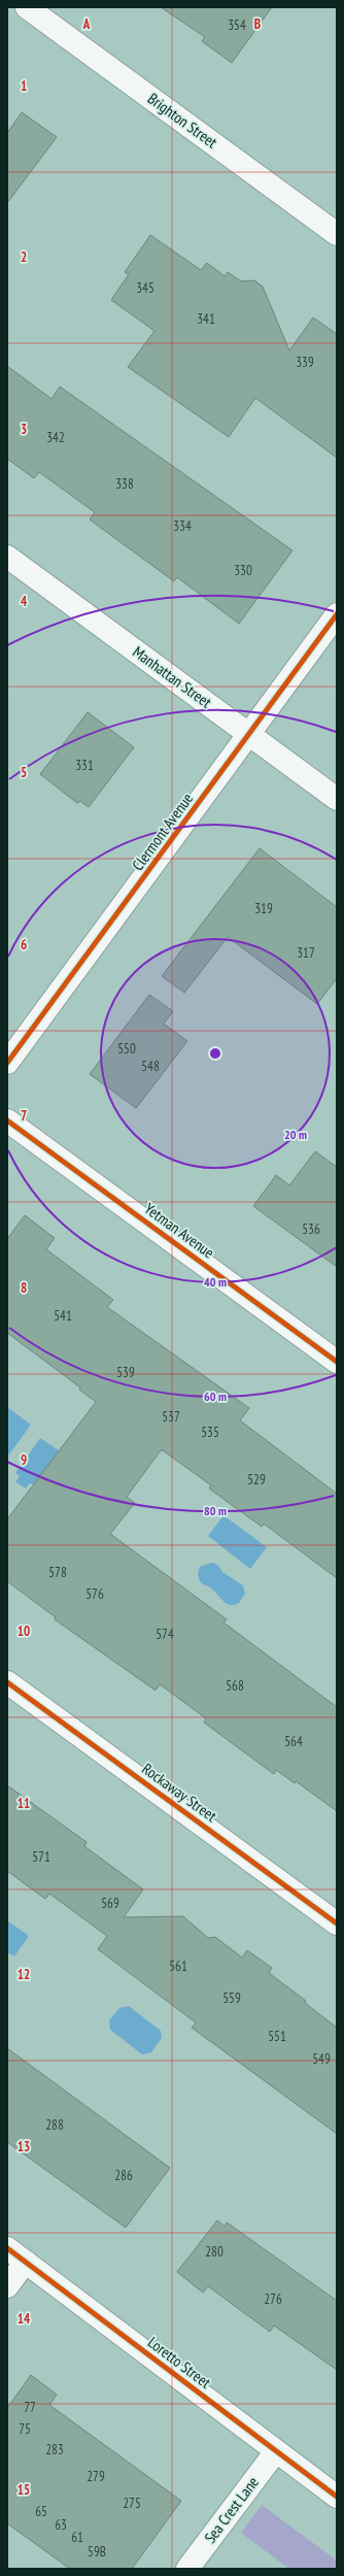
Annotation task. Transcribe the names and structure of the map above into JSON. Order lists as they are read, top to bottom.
{
  "streets": {
    "street": [
      "Brighton Street",
      "Manhattan Street",
      "Clermont Avenue",
      "Yetman Avenue",
      "Rockaway Street",
      "Loretto Street",
      "Sea Crest Lane"
    ]
  },
  "crossings": [
    ["Manhattan Street", "Clermont Avenue"],
    ["Loretto Street", "Sea Crest Lane"]
  ],
  "house_numbers": [
    "354",
    "345",
    "341",
    "339",
    "342",
    "338",
    "334",
    "330",
    "331",
    "319",
    "317",
    "550",
    "548",
    "536",
    "541",
    "539",
    "537",
    "535",
    "529",
    "578",
    "576",
    "574",
    "568",
    "564",
    "571",
    "569",
    "561",
    "559",
    "551",
    "549",
    "288",
    "286",
    "280",
    "276",
    "77",
    "75",
    "283",
    "279",
    "275",
    "65",
    "63",
    "61",
    "59B"
  ],
  "grid": {
    "columns": ["A", "B"],
    "rows": [
      "1",
      "2",
      "3",
      "4",
      "5",
      "6",
      "7",
      "8",
      "9",
      "10",
      "11",
      "12",
      "13",
      "14",
      "15"
    ]
  },
  "rings": [
    "20 m",
    "40 m",
    "60 m",
    "80 m"
  ]
}
